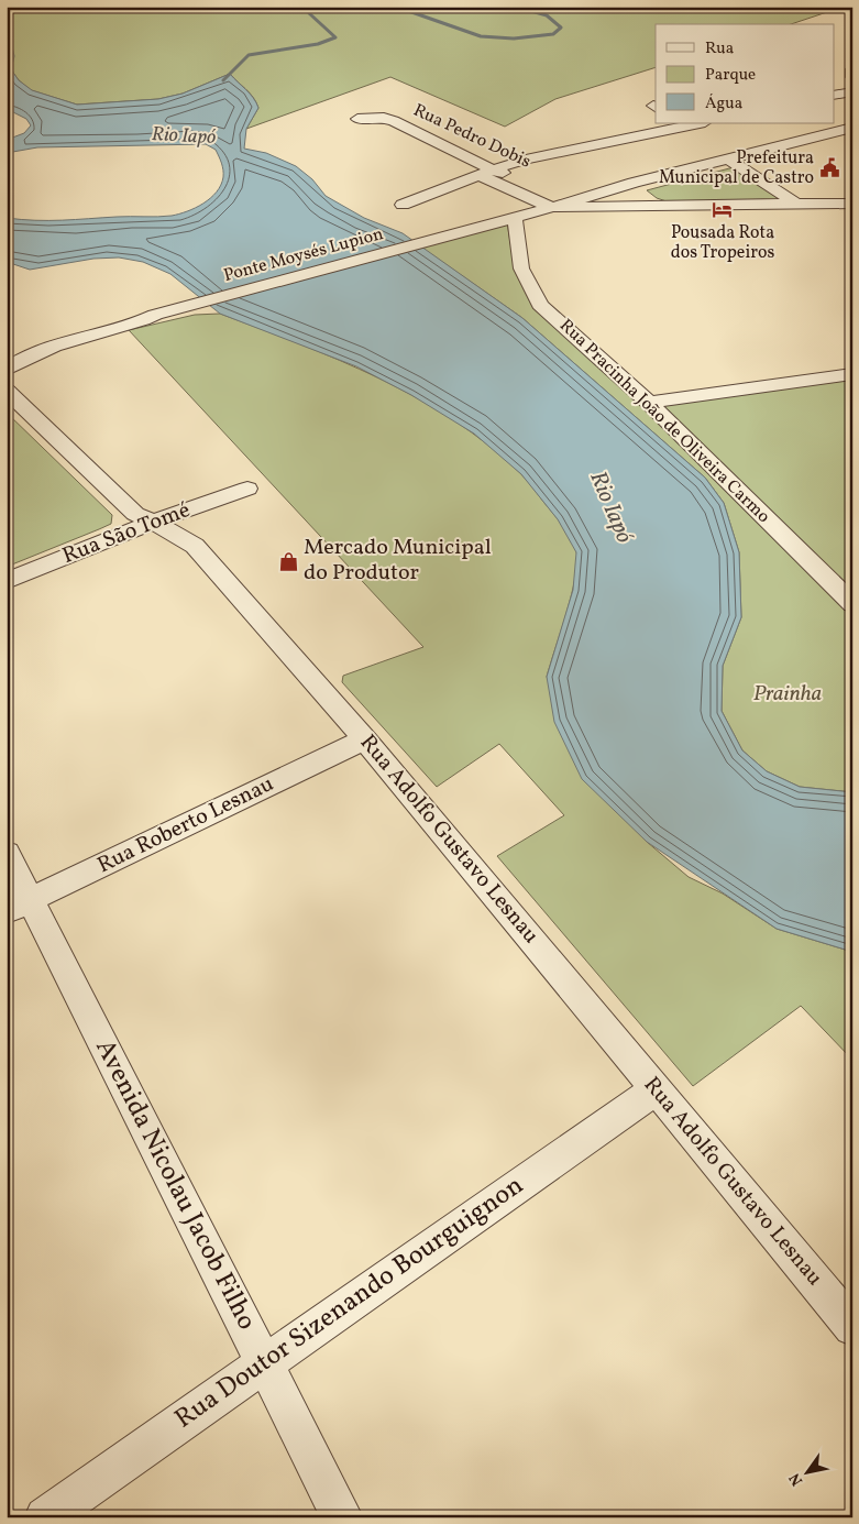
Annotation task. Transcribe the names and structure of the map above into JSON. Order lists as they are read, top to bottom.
{
  "streets": {
    "street": [
      "Rua Pedro Dobis",
      "Ponte Moysés Lupion",
      "Rua Pracinha João de Oliveira Carmo",
      "Rua São Tomé",
      "Rua Roberto Lesnau",
      "Rua Adolfo Gustavo Lesnau",
      "Avenida Nicolau Jacob Filho",
      "Rua Doutor Sizenando Bourguignon"
    ]
  },
  "crossings": [
    ["Rua Pedro Dobis", "Ponte Moysés Lupion"],
    ["Ponte Moysés Lupion", "Rua Pracinha João de Oliveira Carmo"],
    ["Rua São Tomé", "Rua Adolfo Gustavo Lesnau"],
    ["Rua Roberto Lesnau", "Rua Adolfo Gustavo Lesnau"],
    ["Rua Roberto Lesnau", "Avenida Nicolau Jacob Filho"],
    ["Rua Adolfo Gustavo Lesnau", "Rua Doutor Sizenando Bourguignon"],
    ["Avenida Nicolau Jacob Filho", "Rua Doutor Sizenando Bourguignon"]
  ],
  "water": ["Rio Iapó"],
  "parks": ["Prainha"],
  "places": {
    "public building": ["Prefeitura Municipal de Castro"],
    "hotel": ["Pousada Rota dos Tropeiros"],
    "shop": ["Mercado Municipal do Produtor"]
  },
  "legend": ["Rua", "Parque", "Água"],
  "north": "bottom left"
}
